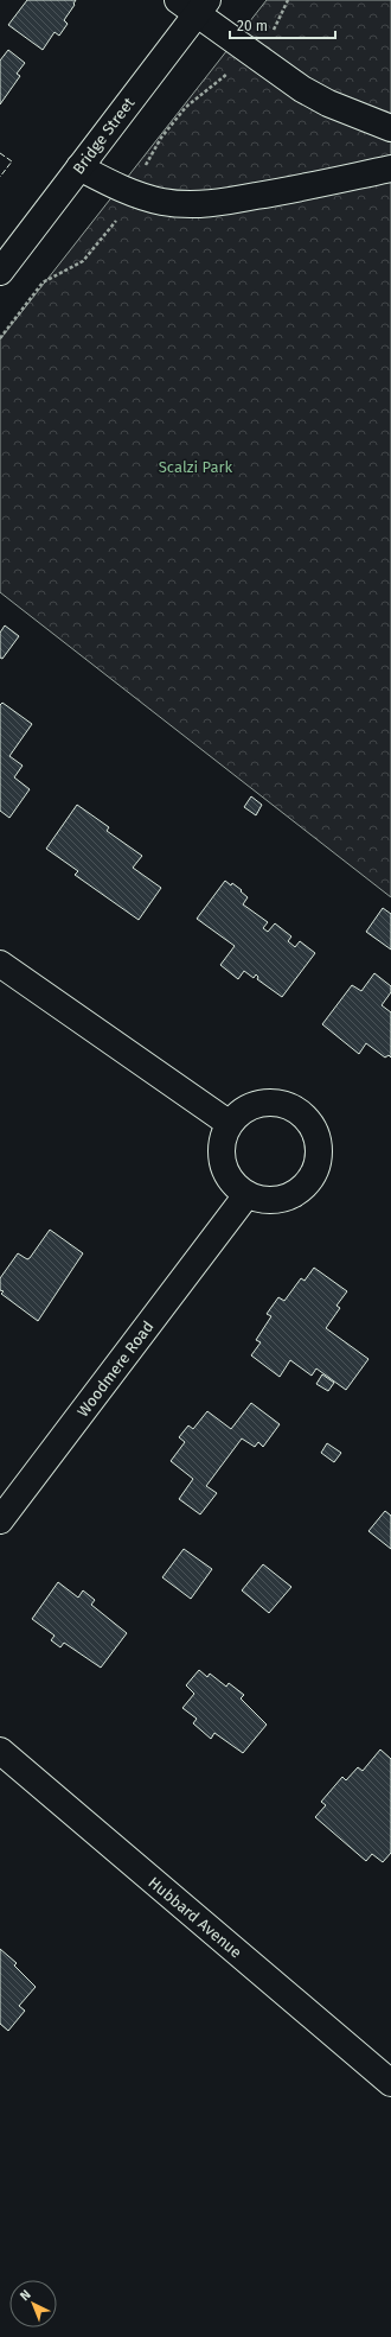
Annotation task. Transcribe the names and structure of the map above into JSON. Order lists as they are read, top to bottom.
{
  "streets": {
    "street": ["Bridge Street", "Woodmere Road", "Hubbard Avenue"]
  },
  "parks": ["Scalzi Park"],
  "scale_bar": "20 m",
  "north": "top left"
}
